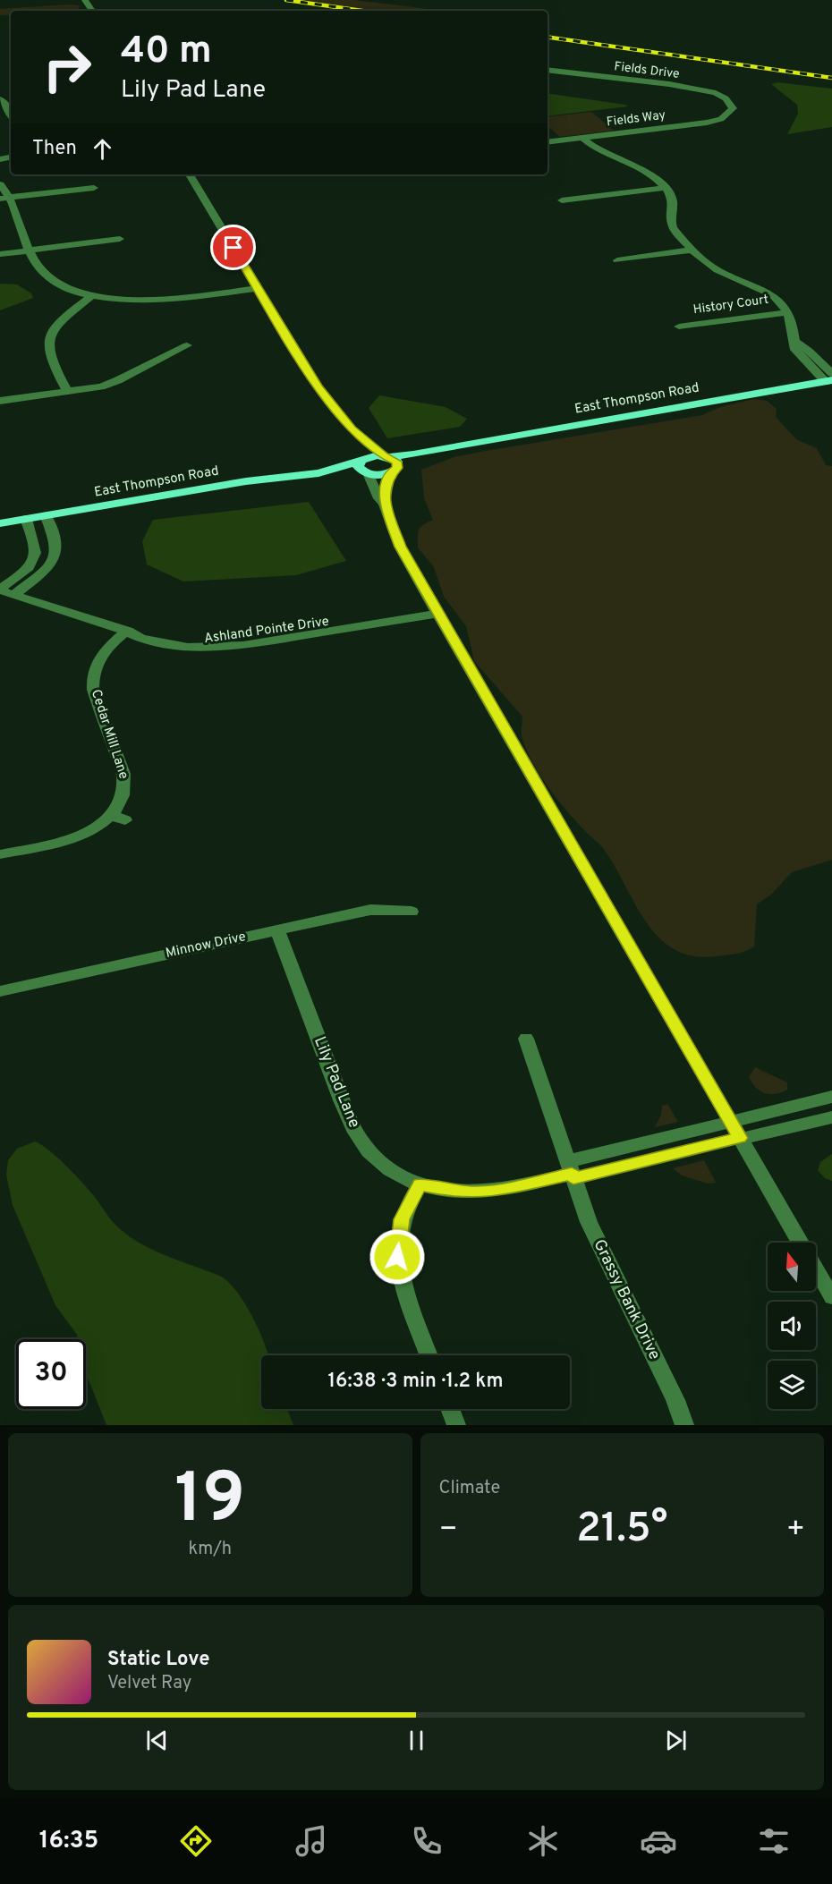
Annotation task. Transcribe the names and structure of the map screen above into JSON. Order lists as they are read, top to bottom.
{
  "streets": {
    "main road": ["East Thompson Road"],
    "street": [
      "Fields Drive",
      "Fields Way",
      "History Court",
      "Ashland Pointe Drive",
      "Cedar Mill Lane",
      "Minnow Drive",
      "Lily Pad Lane",
      "Grassy Bank Drive"
    ]
  },
  "crossings": [
    ["Fields Drive", "Fields Way"],
    ["Ashland Pointe Drive", "Cedar Mill Lane"],
    ["Minnow Drive", "Lily Pad Lane"],
    ["Lily Pad Lane", "Grassy Bank Drive"]
  ],
  "north": "top",
  "page": {
    "turn": ["40 m", "Lily Pad Lane"],
    "then": "Then",
    "limit": "30",
    "trip": "16:38 · 3 min · 1.2 km",
    "tile": [
      ["19", "km/h"],
      "Climate"
    ],
    "heat": ["−", "21.5°", "+"],
    "song": ["Static Love", "Velvet Ray"],
    "tabs": "16:35"
  }
}
